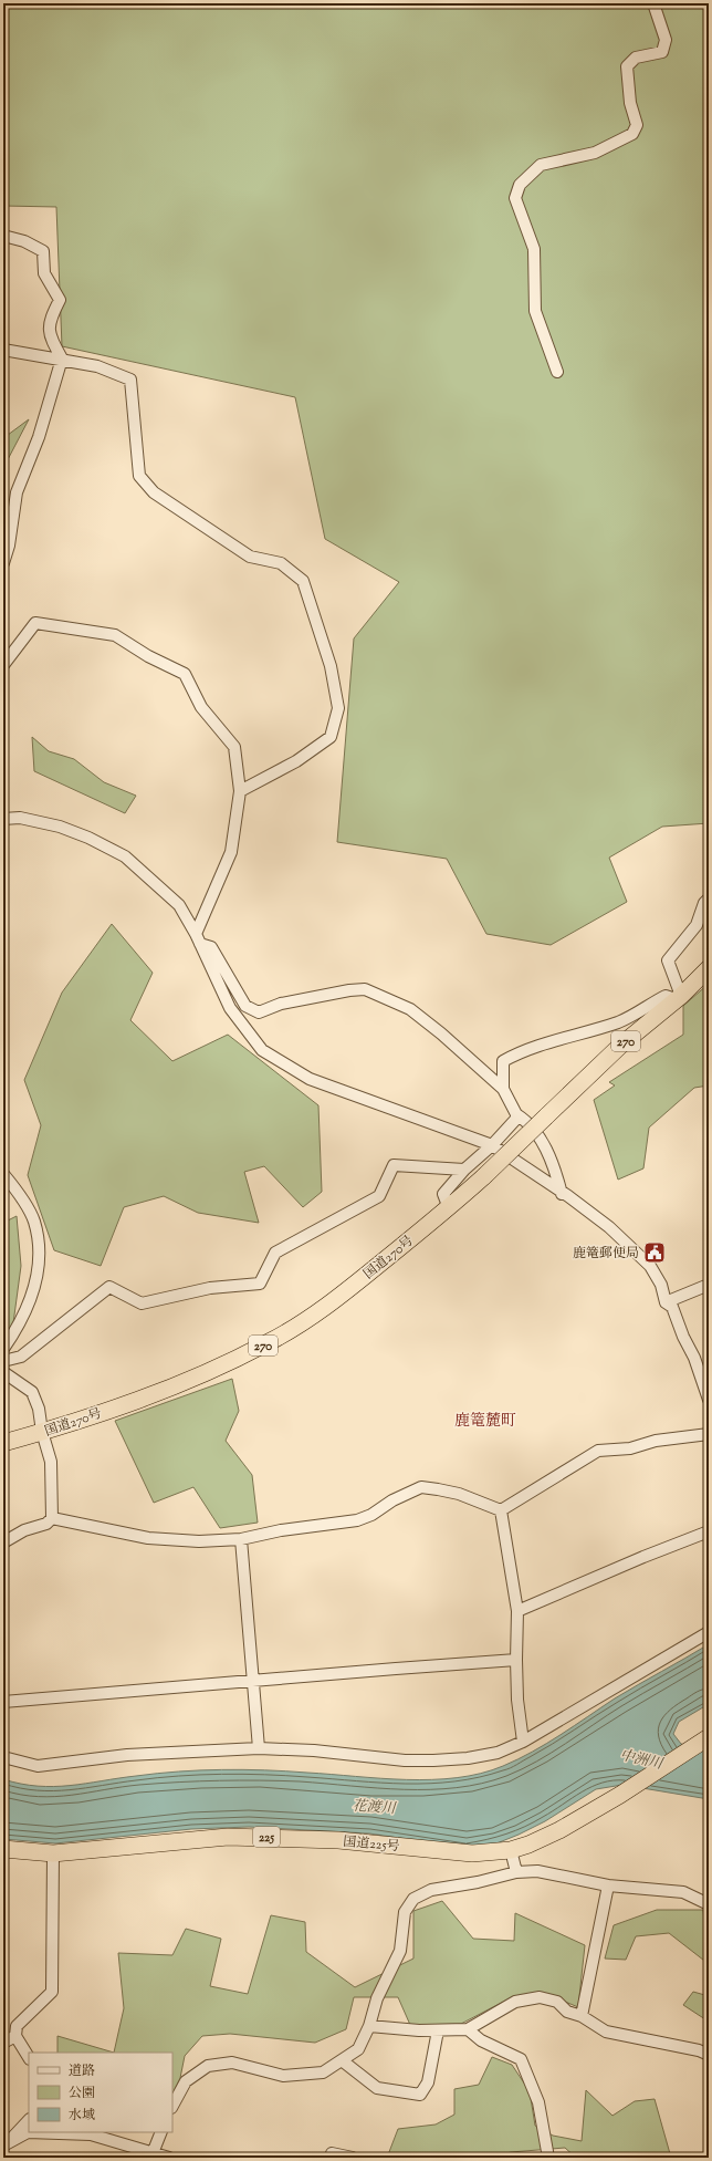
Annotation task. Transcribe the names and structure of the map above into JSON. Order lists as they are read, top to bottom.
{
  "streets": {
    "highway": [
      "270",
      "国道270号",
      "225",
      "国道225号"
    ]
  },
  "districts": ["鹿篭麓町"],
  "water": ["中洲川", "花渡川"],
  "places": {
    "public building": ["鹿篭郵便局"]
  },
  "legend": ["道路", "公園", "水域"]
}
